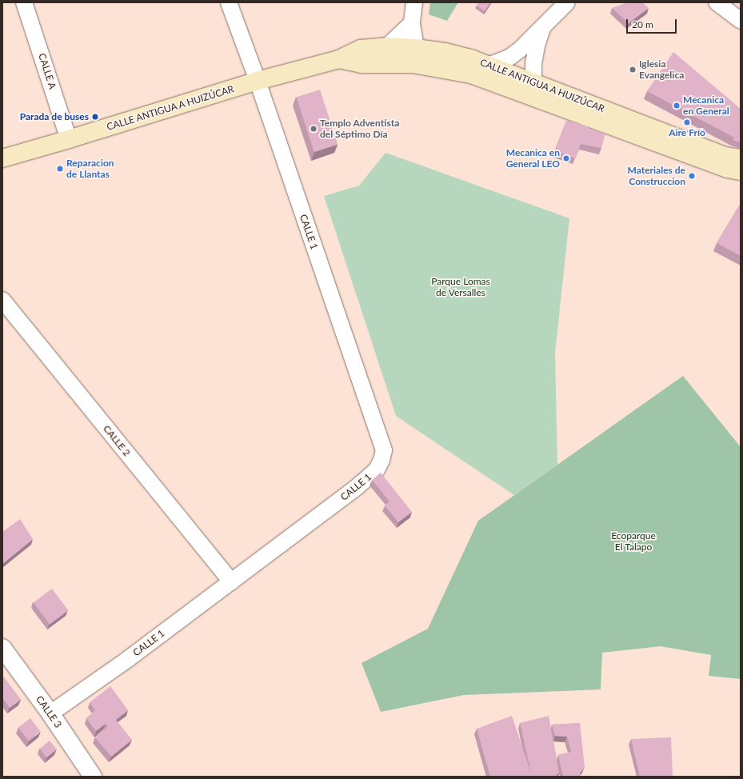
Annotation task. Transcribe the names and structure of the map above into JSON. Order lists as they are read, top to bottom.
{
  "streets": {
    "main road": ["CALLE ANTIGUA A HUIZÚCAR"],
    "street": [
      "CALLE A",
      "CALLE 1",
      "CALLE 2",
      "CALLE 3"
    ]
  },
  "crossings": [
    ["CALLE A", "CALLE ANTIGUA A HUIZÚCAR"],
    ["CALLE ANTIGUA A HUIZÚCAR", "CALLE 1"],
    ["CALLE 1", "CALLE 2"],
    ["CALLE 1", "CALLE 3"]
  ],
  "parks": ["Parque Lomas de Versalles", "Ecoparque El Talapo"],
  "places": [
    "Iglesia Evangelica",
    "Mecanica en General",
    "Parada de buses",
    "Aire Frío",
    "Templo Adventista del Séptimo Día",
    "Mecanica en General LEO",
    "Reparacion de Llantas",
    "Materiales de Construccion"
  ],
  "scale_bar": "20 m"
}
